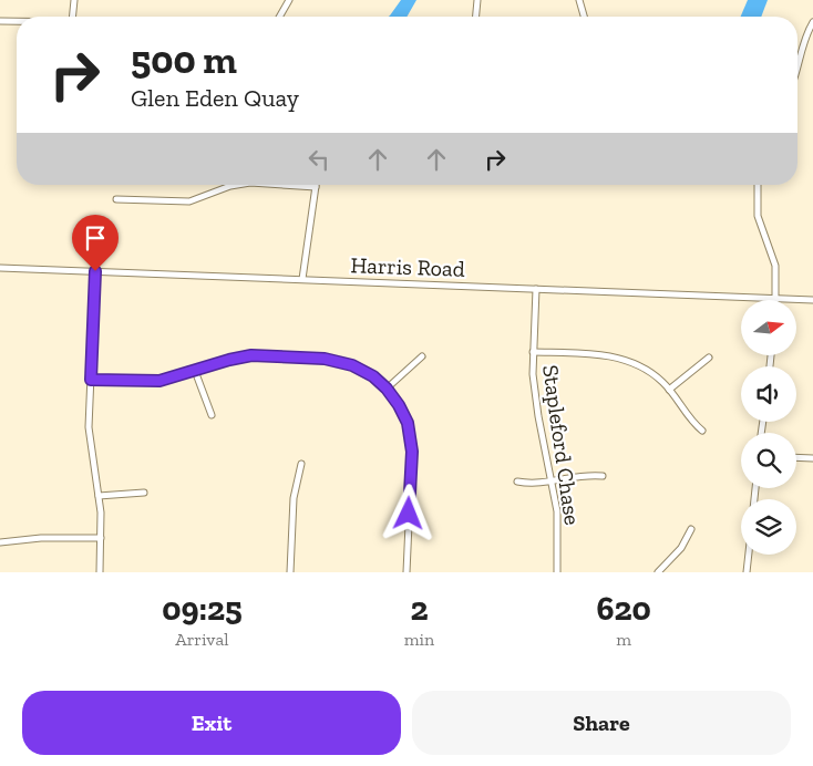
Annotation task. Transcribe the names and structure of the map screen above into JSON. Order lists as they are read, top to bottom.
{
  "streets": {
    "street": ["Harris Road", "Stapleford Chase"]
  },
  "crossings": [
    ["Harris Road", "Stapleford Chase"]
  ],
  "north": "right",
  "page": {
    "turn": ["500 m", "Glen Eden Quay"],
    "eta": [
      "09:25",
      "Arrival",
      "2",
      "min",
      "620",
      "m"
    ],
    "buttons": ["Exit", "Share"]
  }
}
